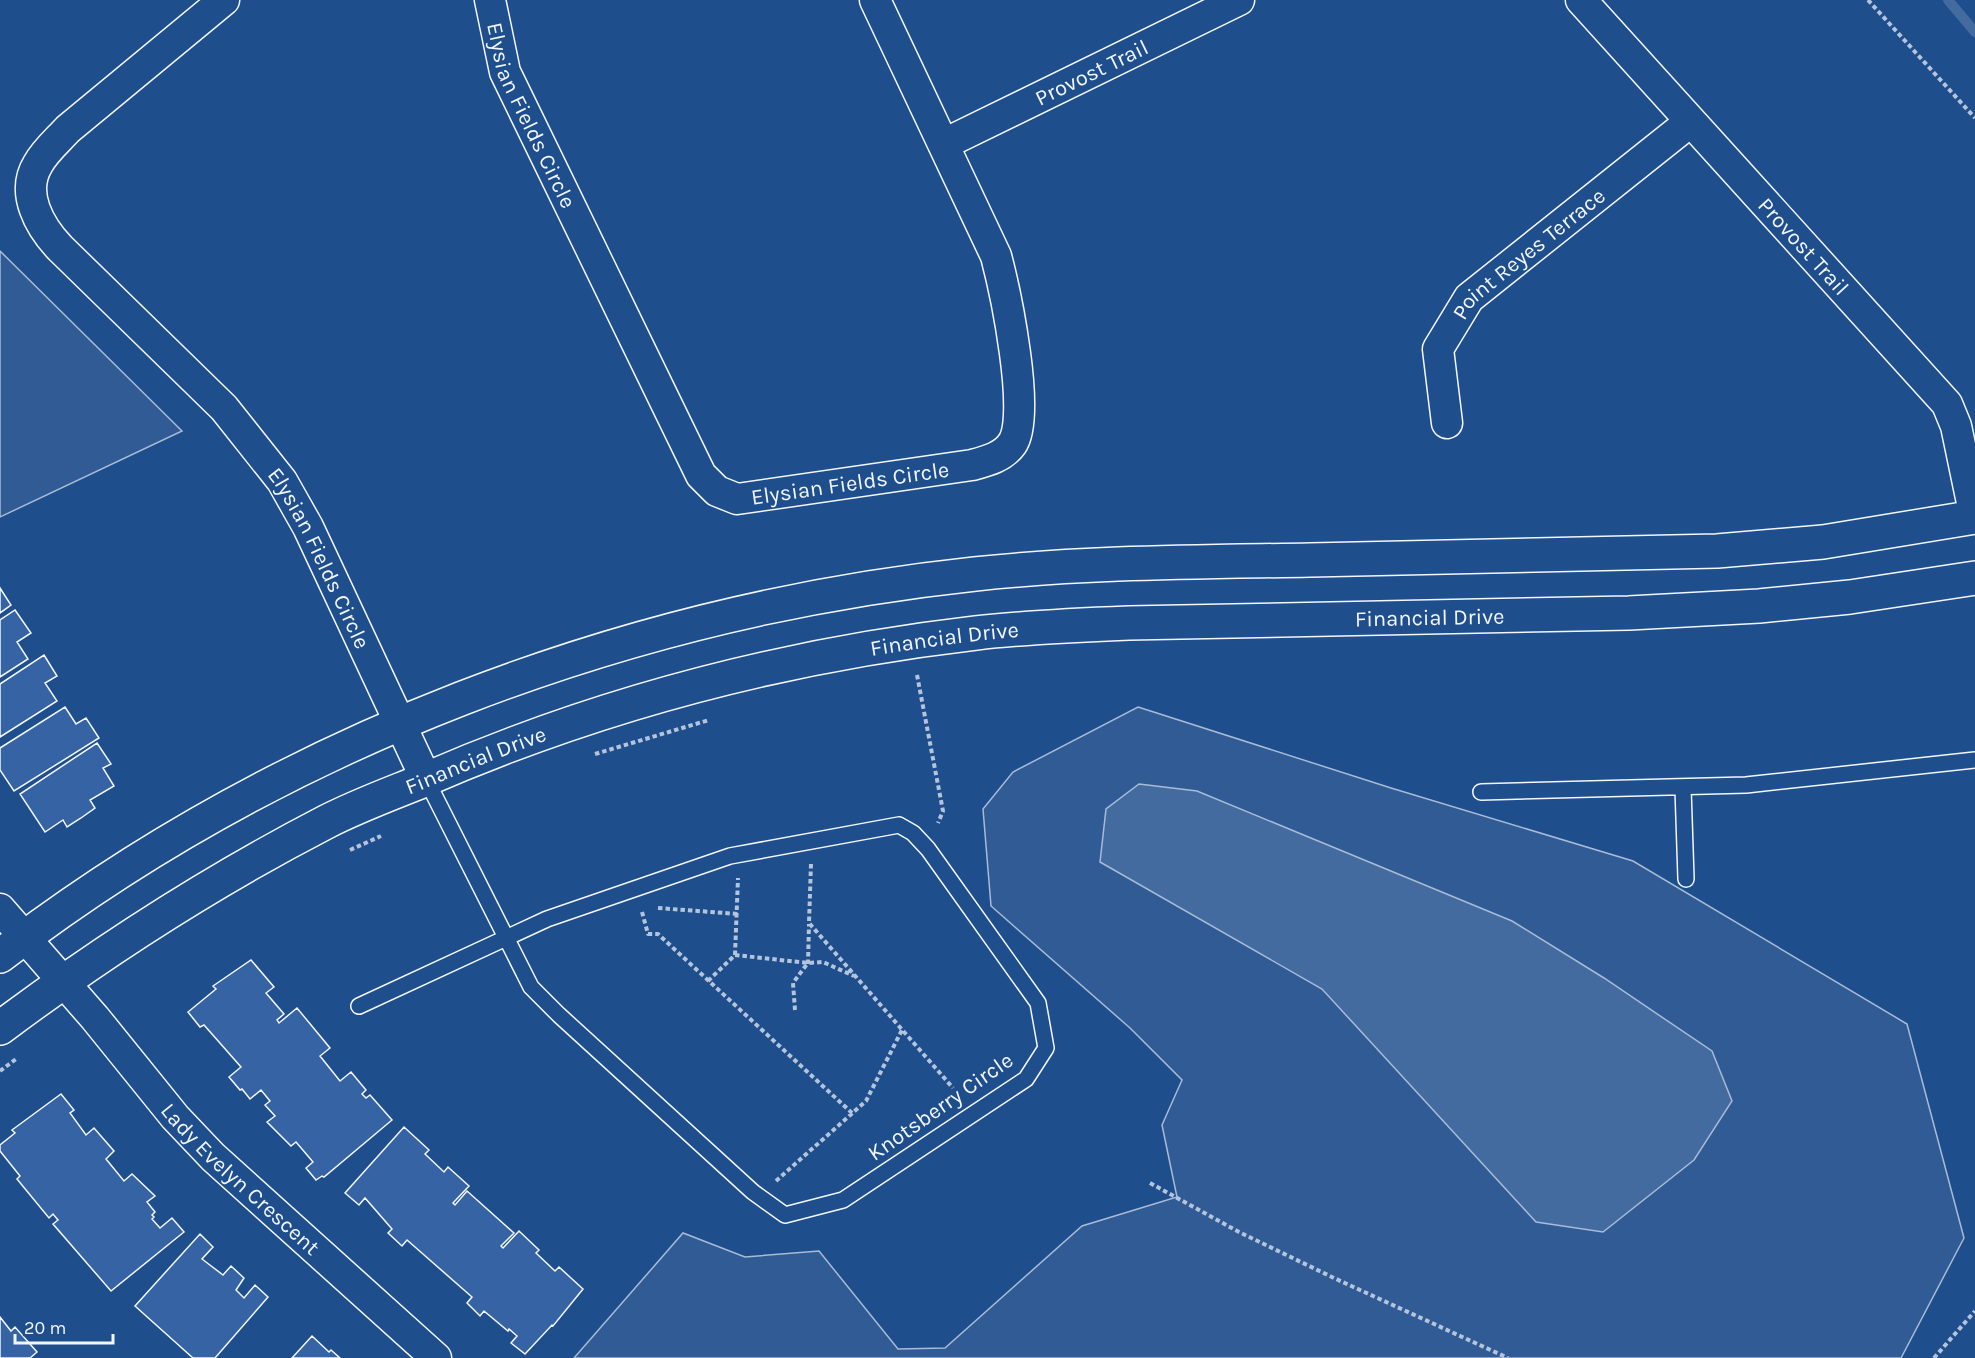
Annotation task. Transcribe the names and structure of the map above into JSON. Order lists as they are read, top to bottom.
{
  "streets": {
    "street": [
      "Provost Trail",
      "Elysian Fields Circle",
      "Point Reyes Terrace",
      "Financial Drive",
      "Lady Evelyn Crescent"
    ],
    "lane": ["Knotsberry Circle"]
  },
  "crossings": [
    ["Provost Trail", "Elysian Fields Circle"],
    ["Provost Trail", "Point Reyes Terrace"],
    ["Elysian Fields Circle", "Financial Drive"],
    ["Elysian Fields Circle", "Knotsberry Circle"],
    ["Financial Drive", "Knotsberry Circle"],
    ["Financial Drive", "Lady Evelyn Crescent"]
  ],
  "scale_bar": "20 m"
}
